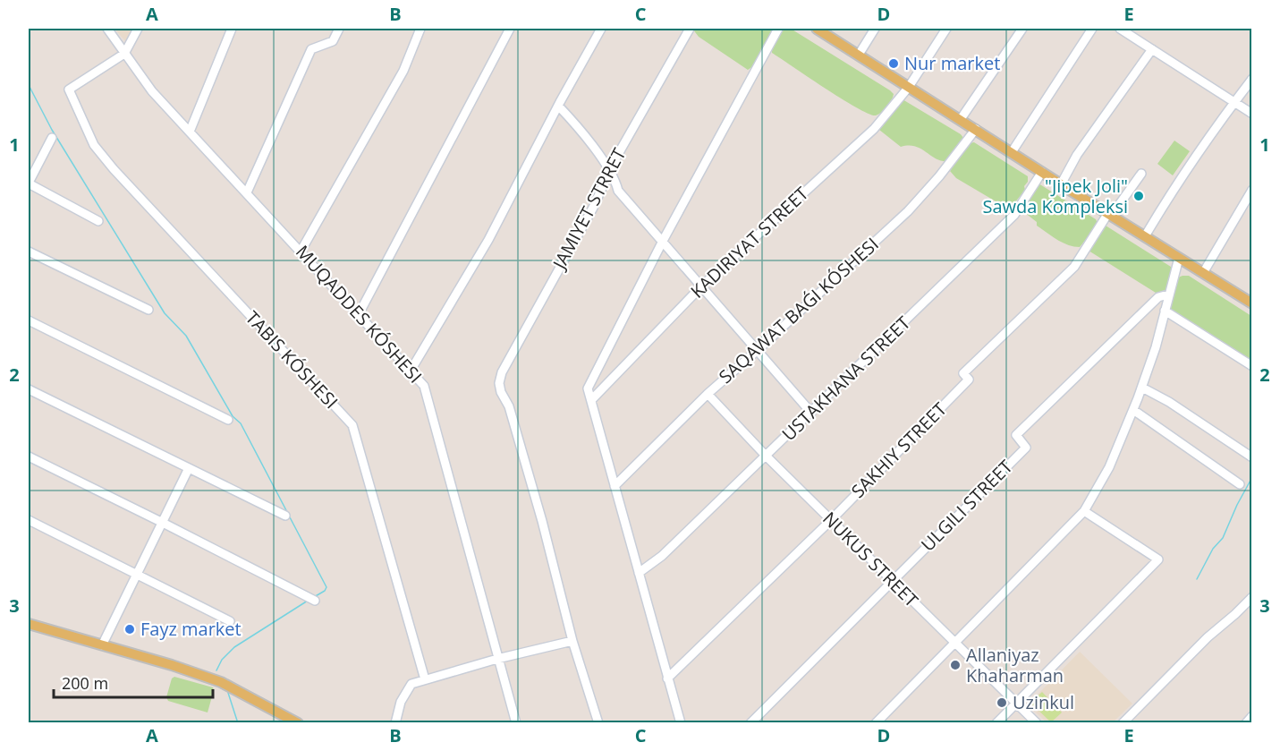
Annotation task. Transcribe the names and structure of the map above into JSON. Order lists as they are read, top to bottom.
{
  "streets": {
    "street": [
      "JAMIYET STRRET",
      "KADIRIYAT STREET",
      "MUQADDES KÓSHESI",
      "USTAKHANA STREET",
      "SAKHIY STREET",
      "ULGILI STREET",
      "NUKUS STREET"
    ]
  },
  "crossings": [
    ["USTAKHANA STREET", "NUKUS STREET"],
    ["SAKHIY STREET", "NUKUS STREET"],
    ["ULGILI STREET", "NUKUS STREET"]
  ],
  "places": [
    "Nur market",
    "\"Jipek Joli\" Sawda Kompleksi",
    "Fayz market",
    "Allaniyaz Khaharman",
    "Uzinkul"
  ],
  "scale_bar": "200 m",
  "grid": {
    "columns": [
      "A",
      "B",
      "C",
      "D",
      "E"
    ],
    "rows": ["1", "2", "3"]
  }
}
